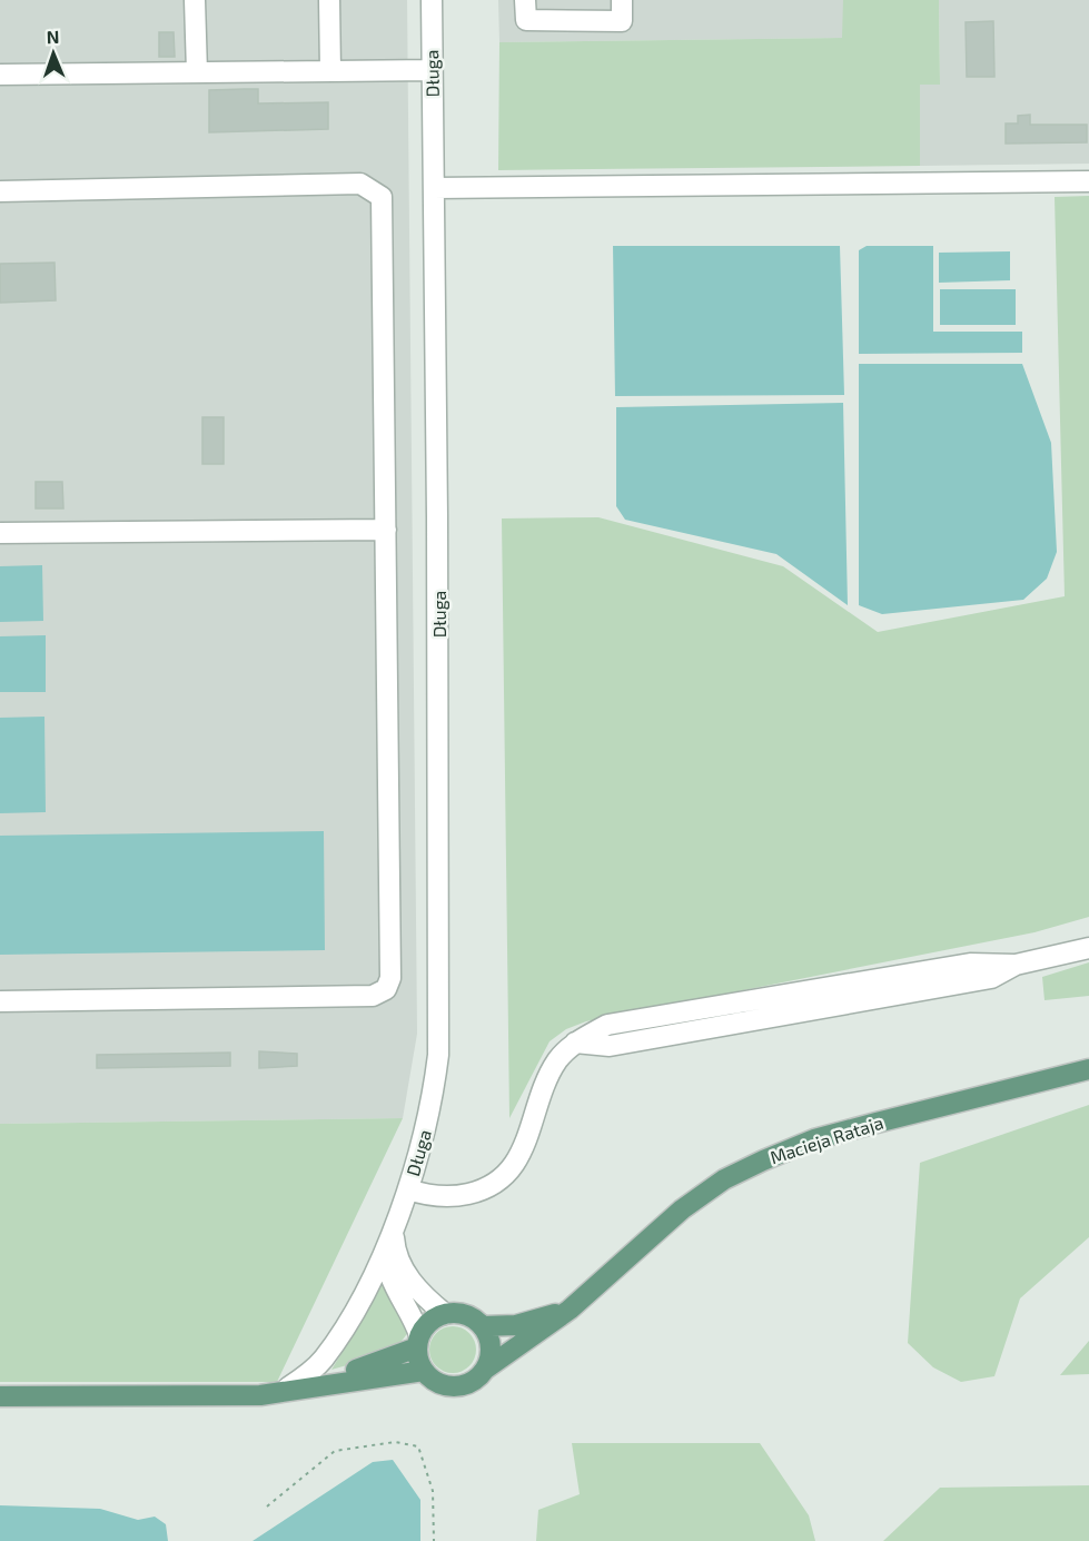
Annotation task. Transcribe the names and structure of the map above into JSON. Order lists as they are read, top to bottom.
{
  "streets": {
    "main road": ["Długa", "Macieja Rataja"]
  },
  "crossings": [
    ["Długa", "Macieja Rataja"]
  ],
  "north": "top"
}
